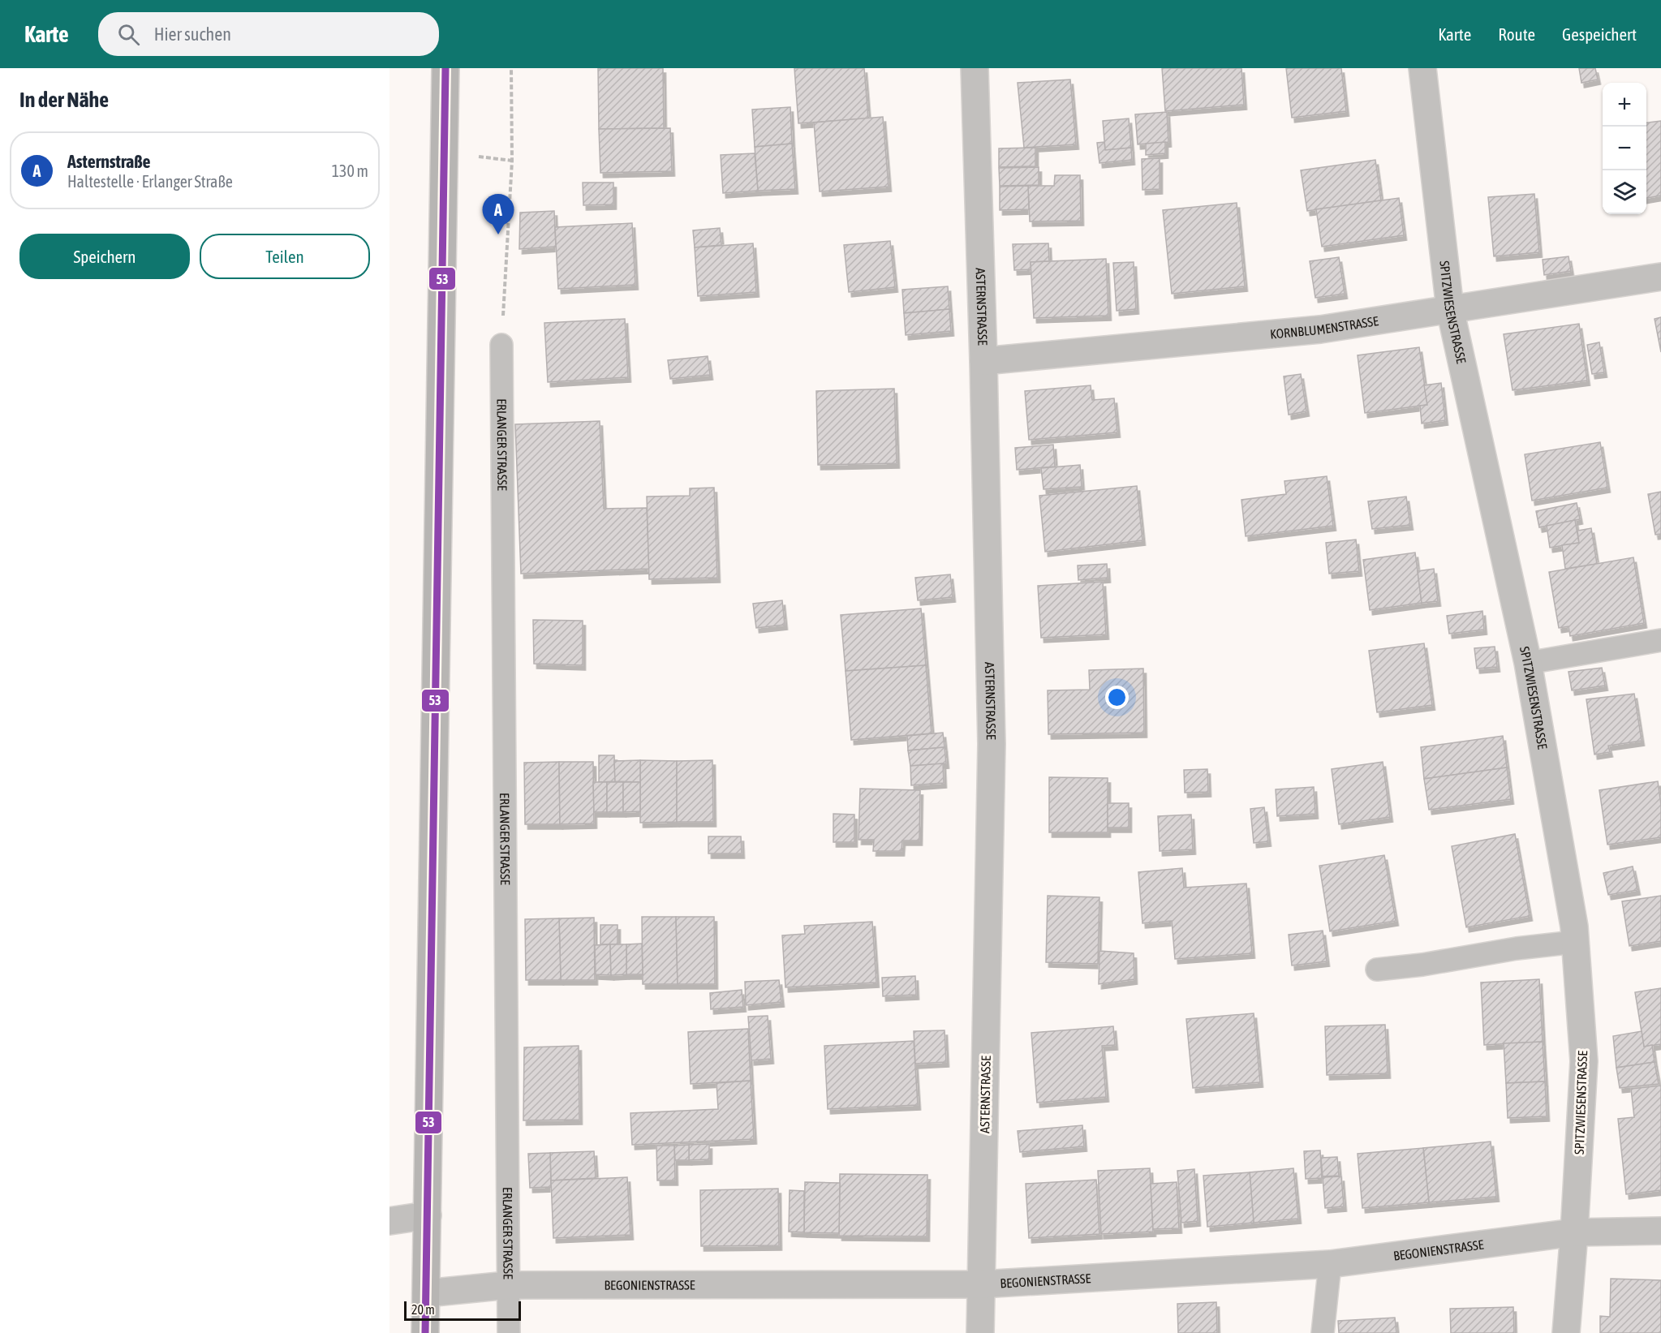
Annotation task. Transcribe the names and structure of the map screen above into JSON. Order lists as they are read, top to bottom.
{
  "streets": {
    "street": [
      "ASTERNSTRASSE",
      "SPITZWIESENSTRASSE",
      "KORNBLUMENSTRASSE",
      "BEGONIENSTRASSE"
    ],
    "lane": ["ERLANGER STRASSE"]
  },
  "crossings": [
    ["ASTERNSTRASSE", "KORNBLUMENSTRASSE"],
    ["ASTERNSTRASSE", "BEGONIENSTRASSE"],
    ["SPITZWIESENSTRASSE", "KORNBLUMENSTRASSE"],
    ["SPITZWIESENSTRASSE", "BEGONIENSTRASSE"],
    ["ERLANGER STRASSE", "BEGONIENSTRASSE"]
  ],
  "lines": ["transit line 53"],
  "scale_bar": "20 m",
  "page": {
    "header": "Karte",
    "search": "Hier suchen",
    "nav": ["Karte", "Route", "Gespeichert"],
    "heading": "In der Nähe",
    "map_buttons": ["+", "−"],
    "list": [
      {
        "mark": "A",
        "name": "Asternstraße",
        "note": "Haltestelle · Erlanger Straße",
        "value": "130 m"
      }
    ],
    "pins": "A",
    "buttons": ["Speichern", "Teilen"],
    "scale": "20 m"
  }
}
